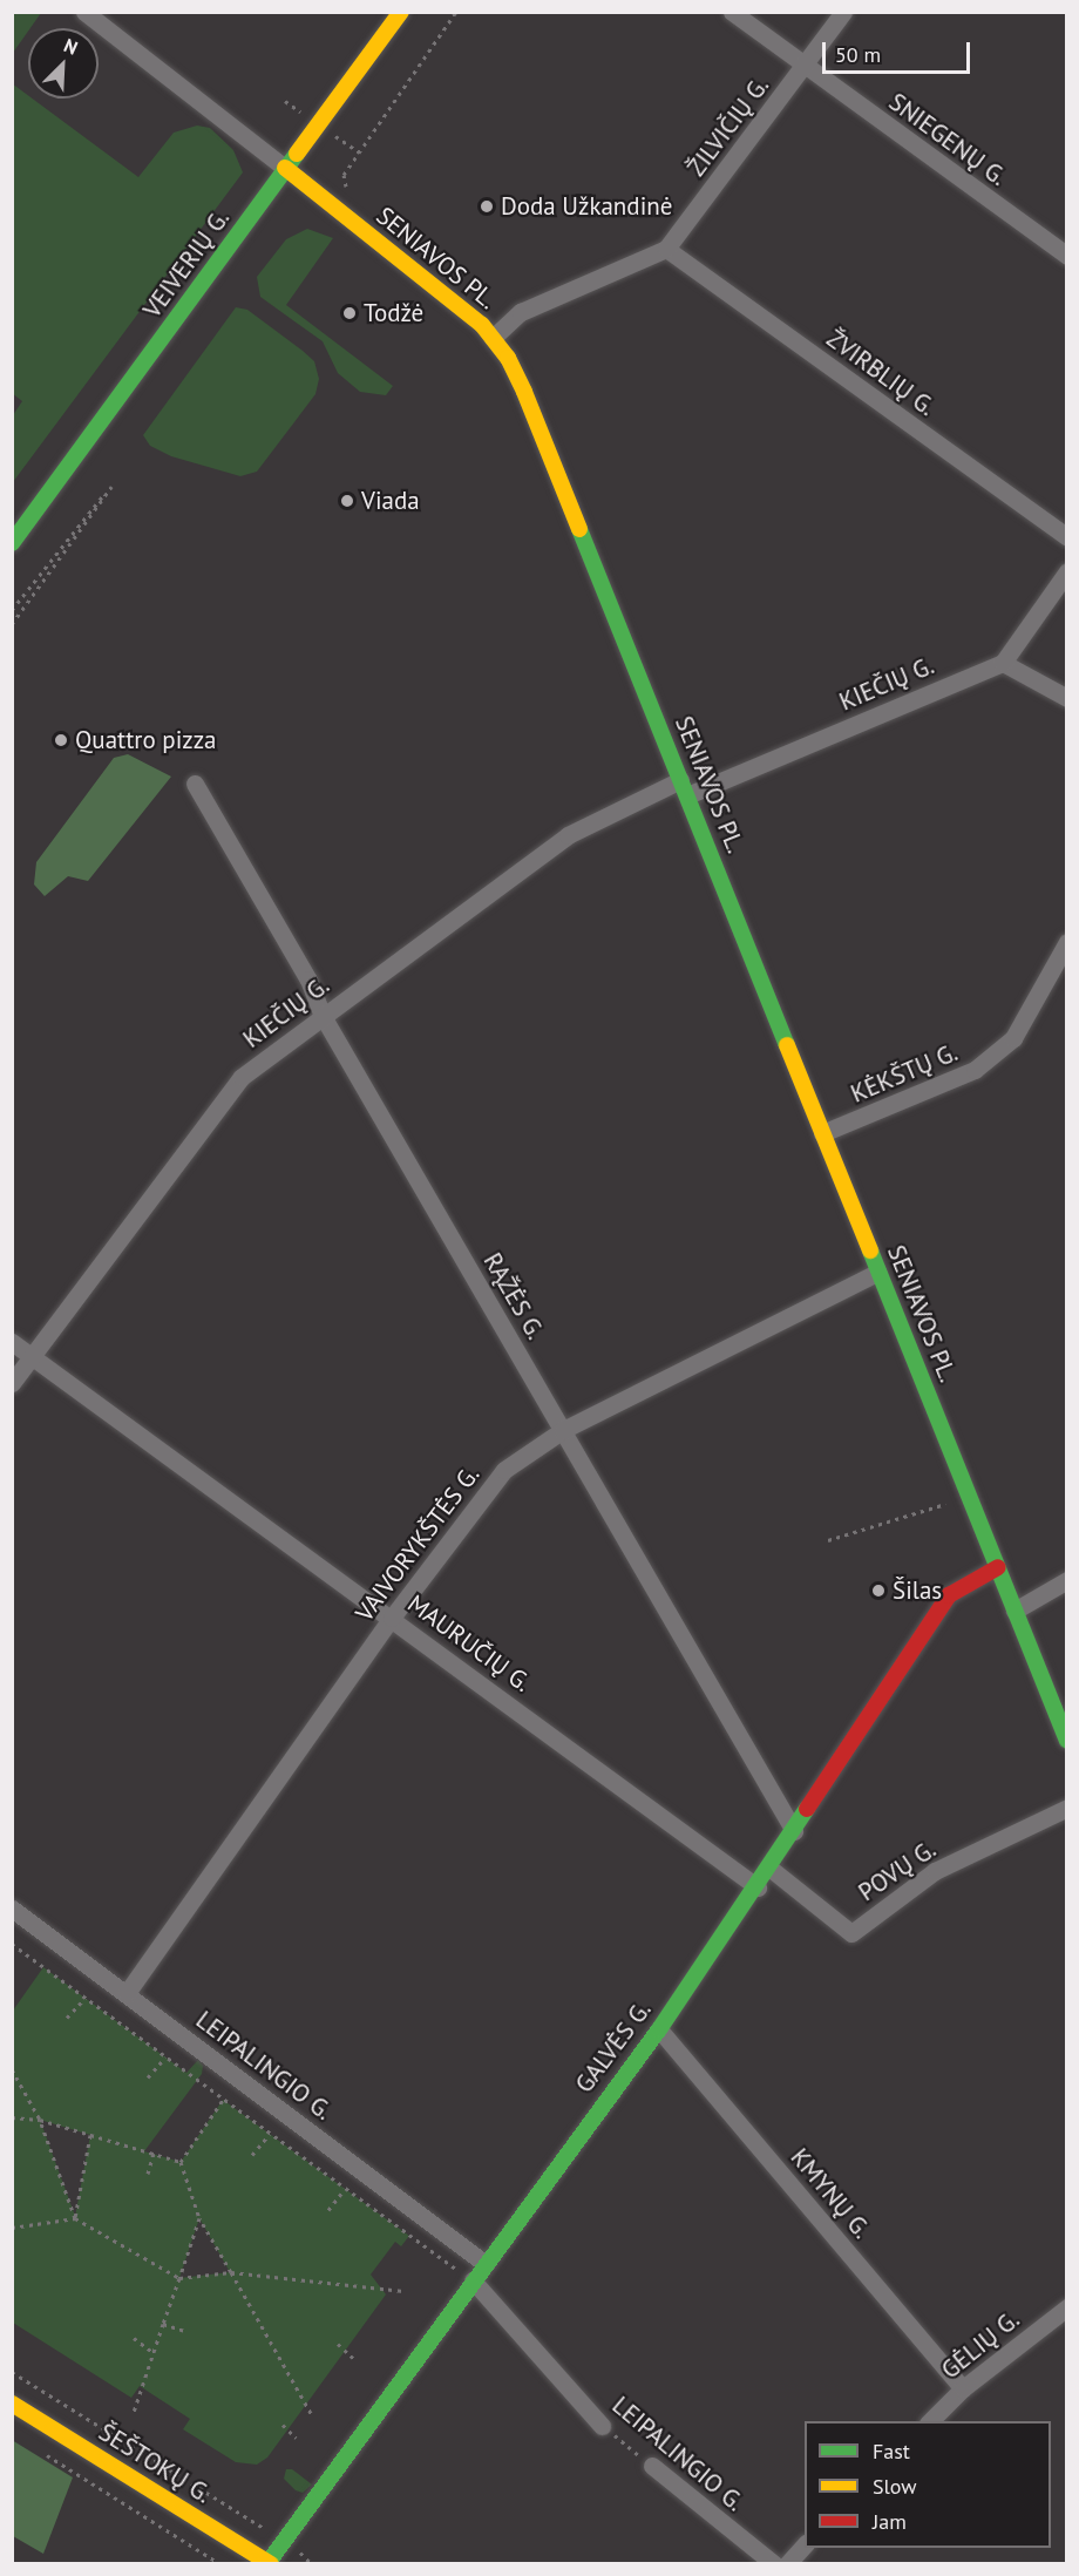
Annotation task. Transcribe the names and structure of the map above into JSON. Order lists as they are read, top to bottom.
{
  "streets": {
    "street": [
      "ŽILVIČIŲ G.",
      "SNIEGENŲ G.",
      "SENIAVOS PL.",
      "VEIVERIŲ G.",
      "ŽVIRBLIŲ G.",
      "KIEČIŲ G.",
      "KĖKŠTŲ G.",
      "RĄŽĖS G.",
      "VAIVORYKŠTĖS G.",
      "MAURUČIŲ G.",
      "POVŲ G.",
      "GALVĖS G.",
      "LEIPALINGIO G.",
      "KMYNŲ G.",
      "GĖLIŲ G.",
      "ŠEŠTOKŲ G."
    ]
  },
  "crossings": [
    ["ŽILVIČIŲ G.", "SNIEGENŲ G."],
    ["ŽILVIČIŲ G.", "SENIAVOS PL."],
    ["ŽILVIČIŲ G.", "ŽVIRBLIŲ G."],
    ["SENIAVOS PL.", "VEIVERIŲ G."],
    ["SENIAVOS PL.", "KIEČIŲ G."],
    ["SENIAVOS PL.", "KĖKŠTŲ G."],
    ["SENIAVOS PL.", "VAIVORYKŠTĖS G."],
    ["SENIAVOS PL.", "GALVĖS G."],
    ["KIEČIŲ G.", "RĄŽĖS G."],
    ["KIEČIŲ G.", "MAURUČIŲ G."],
    ["RĄŽĖS G.", "VAIVORYKŠTĖS G."],
    ["RĄŽĖS G.", "GALVĖS G."],
    ["VAIVORYKŠTĖS G.", "MAURUČIŲ G."],
    ["VAIVORYKŠTĖS G.", "LEIPALINGIO G."],
    ["MAURUČIŲ G.", "GALVĖS G."],
    ["POVŲ G.", "GALVĖS G."],
    ["GALVĖS G.", "LEIPALINGIO G."],
    ["GALVĖS G.", "KMYNŲ G."],
    ["GALVĖS G.", "ŠEŠTOKŲ G."],
    ["KMYNŲ G.", "GĖLIŲ G."]
  ],
  "places": [
    "Doda Užkandinė",
    "Todžė",
    "Viada",
    "Quattro pizza",
    "Šilas"
  ],
  "legend": ["Fast", "Slow", "Jam"],
  "scale_bar": "50 m",
  "north": "top right"
}
